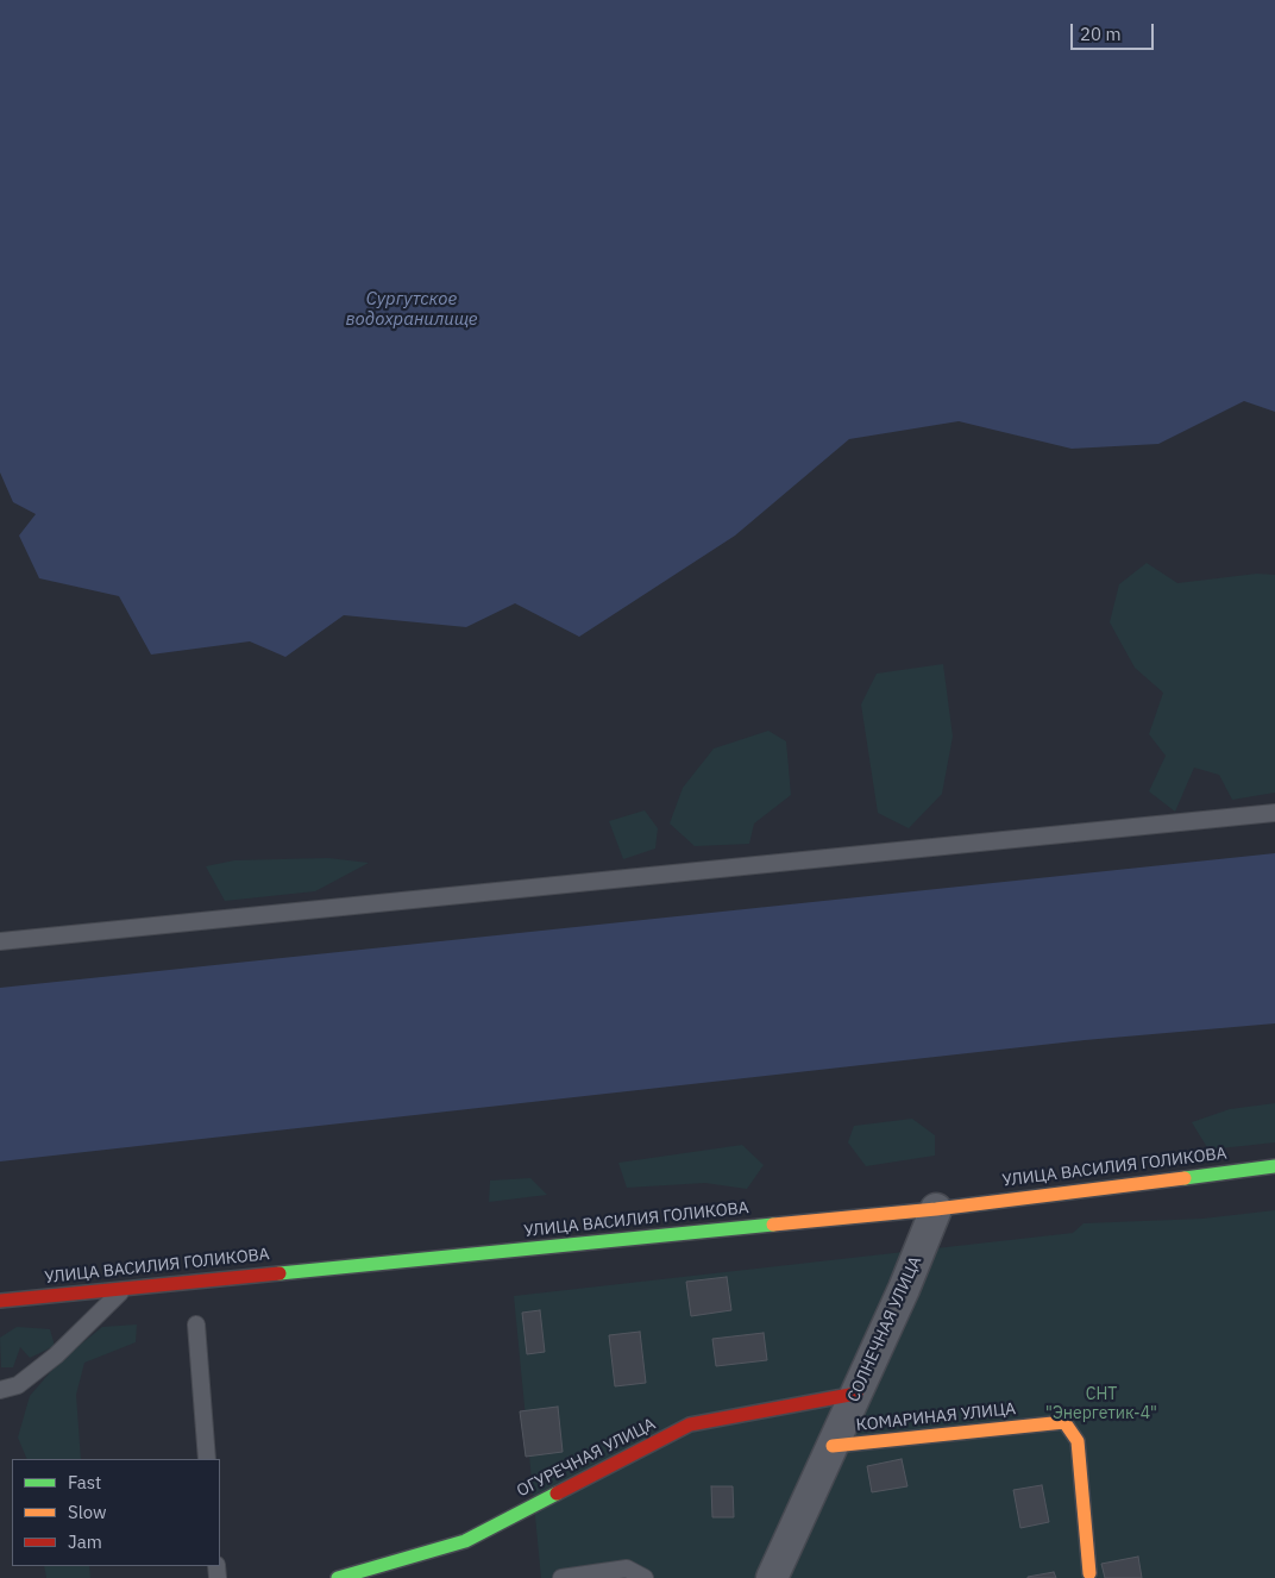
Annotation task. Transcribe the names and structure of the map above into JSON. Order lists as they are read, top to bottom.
{
  "streets": {
    "street": [
      "УЛИЦА ВАСИЛИЯ ГОЛИКОВА",
      "СОЛНЕЧНАЯ УЛИЦА",
      "КОМАРИНАЯ УЛИЦА",
      "ОГУРЕЧНАЯ УЛИЦА"
    ]
  },
  "crossings": [
    ["УЛИЦА ВАСИЛИЯ ГОЛИКОВА", "СОЛНЕЧНАЯ УЛИЦА"],
    ["СОЛНЕЧНАЯ УЛИЦА", "КОМАРИНАЯ УЛИЦА"],
    ["СОЛНЕЧНАЯ УЛИЦА", "ОГУРЕЧНАЯ УЛИЦА"]
  ],
  "water": ["Сургутское водохранилище"],
  "parks": ["СНТ \"Энергетик-4\""],
  "legend": ["Fast", "Slow", "Jam"],
  "scale_bar": "20 m"
}
